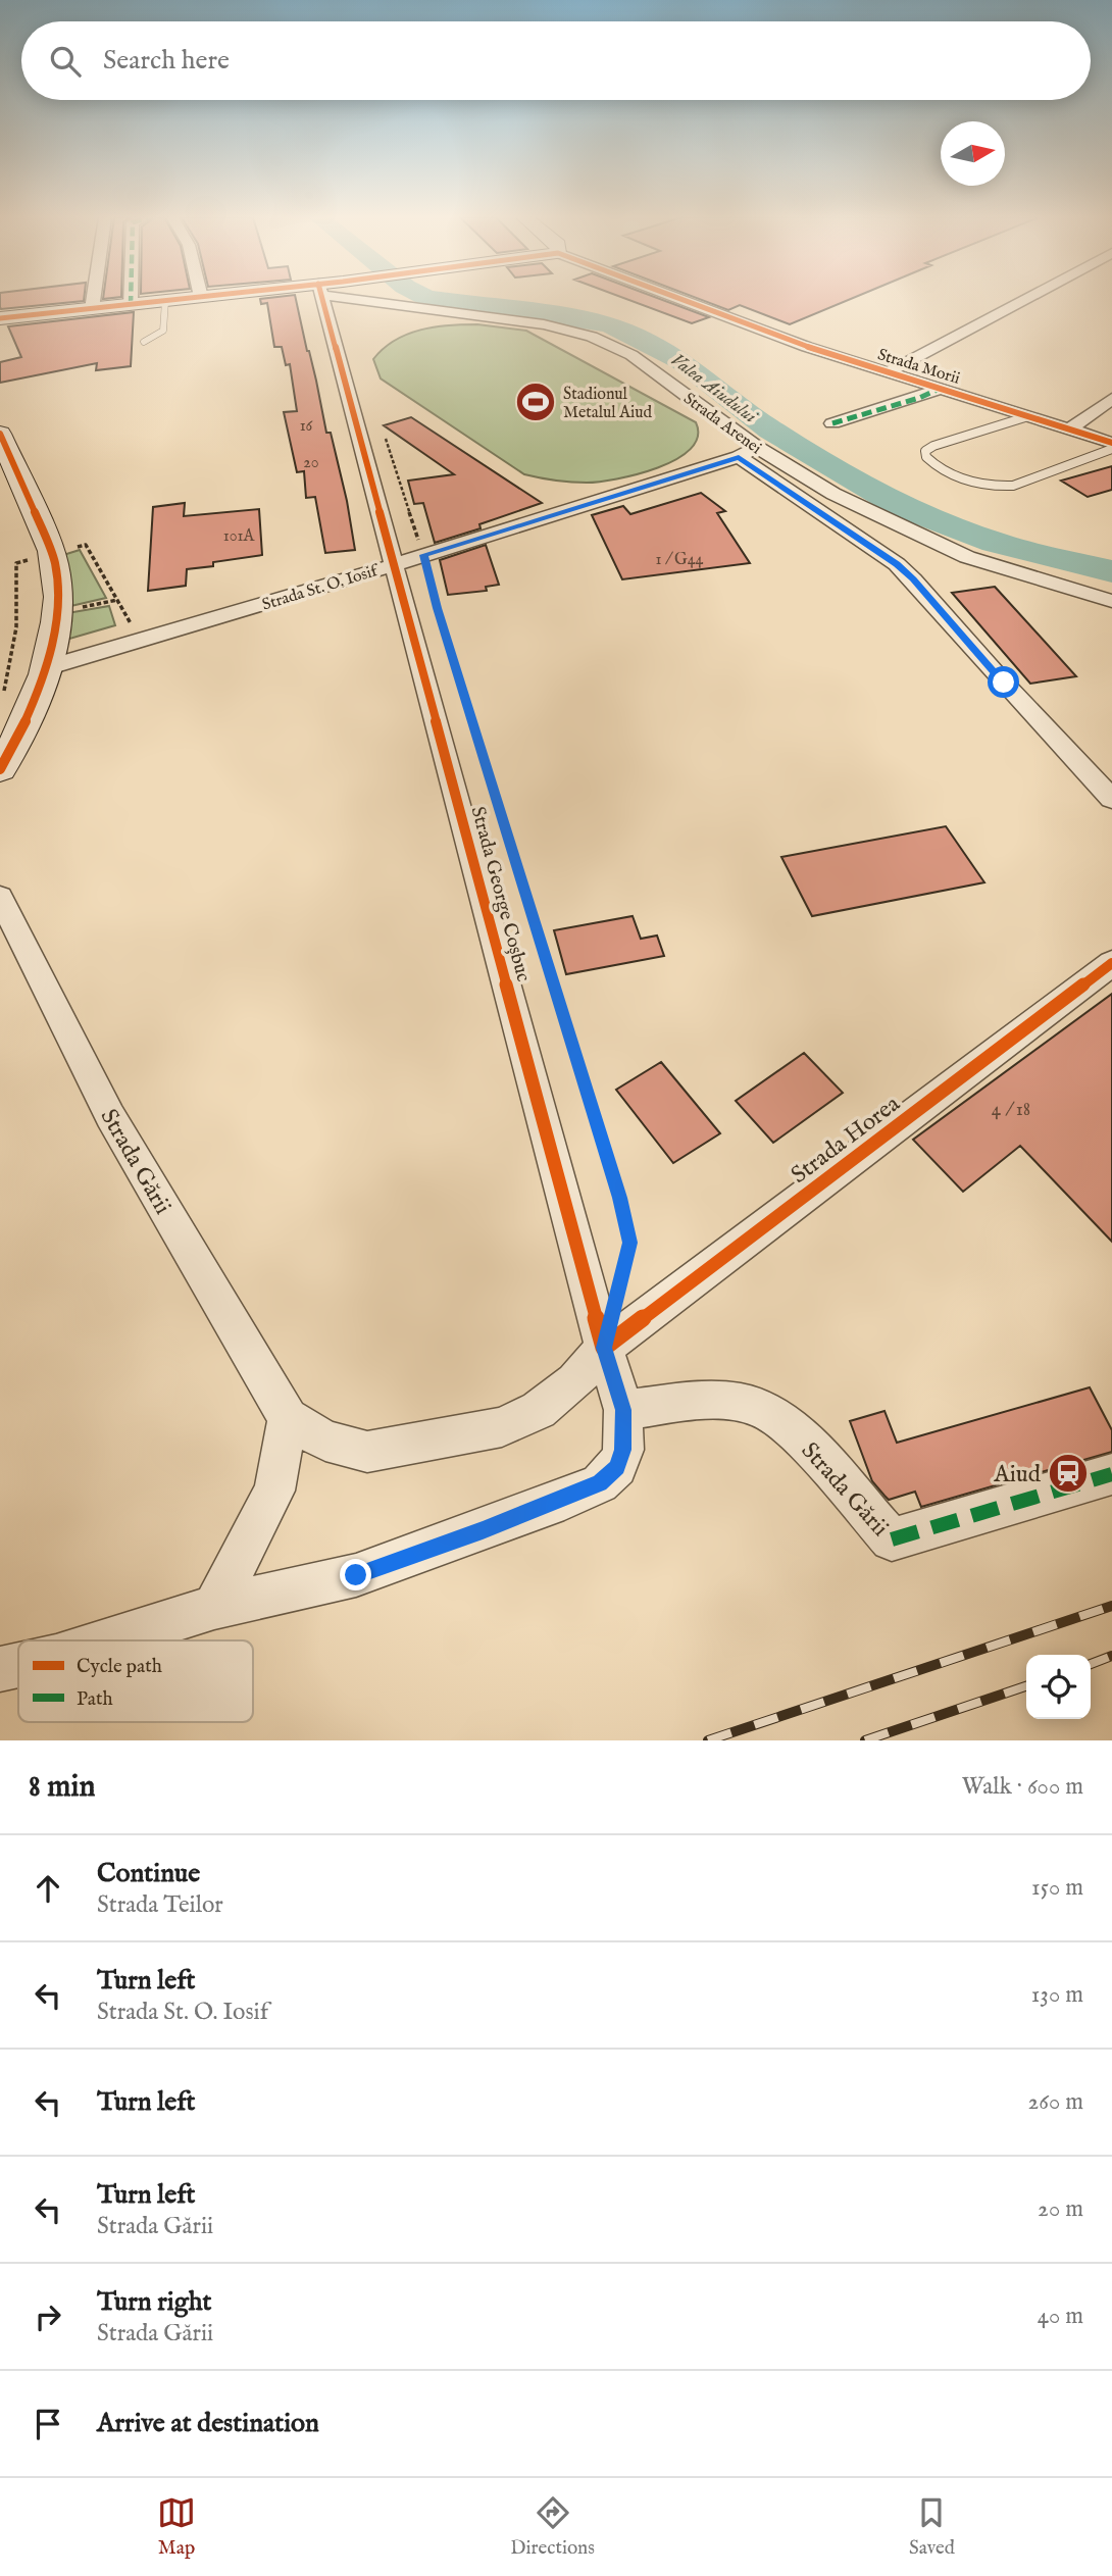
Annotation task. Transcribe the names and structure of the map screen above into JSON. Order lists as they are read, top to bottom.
{
  "streets": {
    "street": [
      "Strada Morii",
      "Strada Arenei",
      "Strada St. O. Iosif",
      "Strada George Coșbuc",
      "Strada Horea",
      "Strada Gării"
    ]
  },
  "crossings": [
    ["Strada Arenei", "Strada St. O. Iosif"],
    ["Strada St. O. Iosif", "Strada George Coșbuc"],
    ["Strada George Coșbuc", "Strada Horea"],
    ["Strada George Coșbuc", "Strada Gării"],
    ["Strada Horea", "Strada Gării"]
  ],
  "water": ["Valea Aiudului"],
  "places": {
    "sports": ["Stadionul Metalul Aiud"],
    "station": ["Aiud"]
  },
  "house_numbers": [
    "16",
    "20",
    "101A",
    "1 / G44",
    "4 / 18"
  ],
  "legend": ["Cycle path", "Path"],
  "north": "right",
  "page": {
    "search": "Search here",
    "heading": ["8 min", "Walk · 600 m"],
    "list": [
      ["Continue", "Strada Teilor", "150 m"],
      ["Turn left", "Strada St. O. Iosif", "130 m"],
      ["Turn left", "260 m"],
      ["Turn left", "Strada Gării", "20 m"],
      ["Turn right", "Strada Gării", "40 m"],
      "Arrive at destination"
    ],
    "nav": ["Map", "Directions", "Saved"]
  }
}
